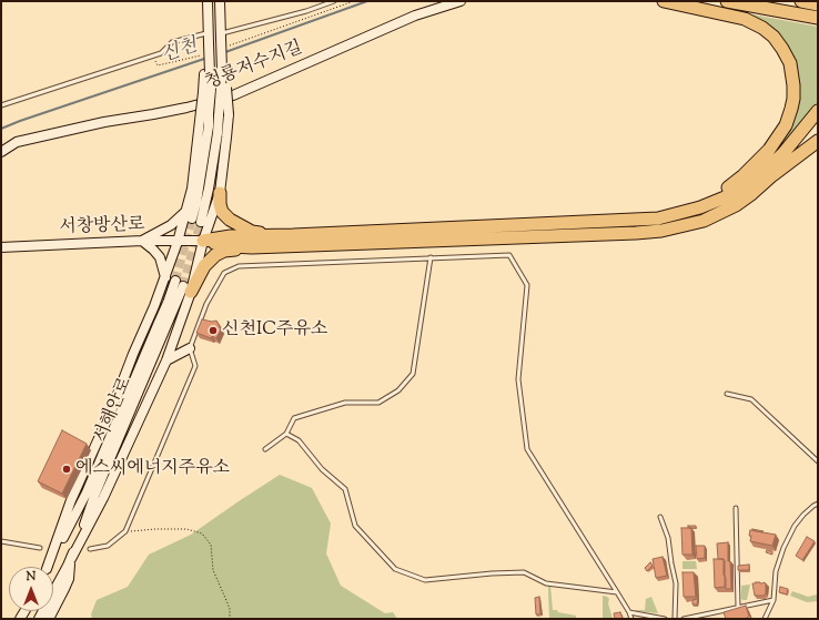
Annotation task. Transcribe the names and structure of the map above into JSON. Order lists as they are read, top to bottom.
{
  "streets": {
    "main road": ["청룡저수지길", "서창방산로", "서해안로"]
  },
  "water": ["신천"],
  "places": ["신천IC주유소", "에스씨에너지주유소"],
  "north": "top"
}
